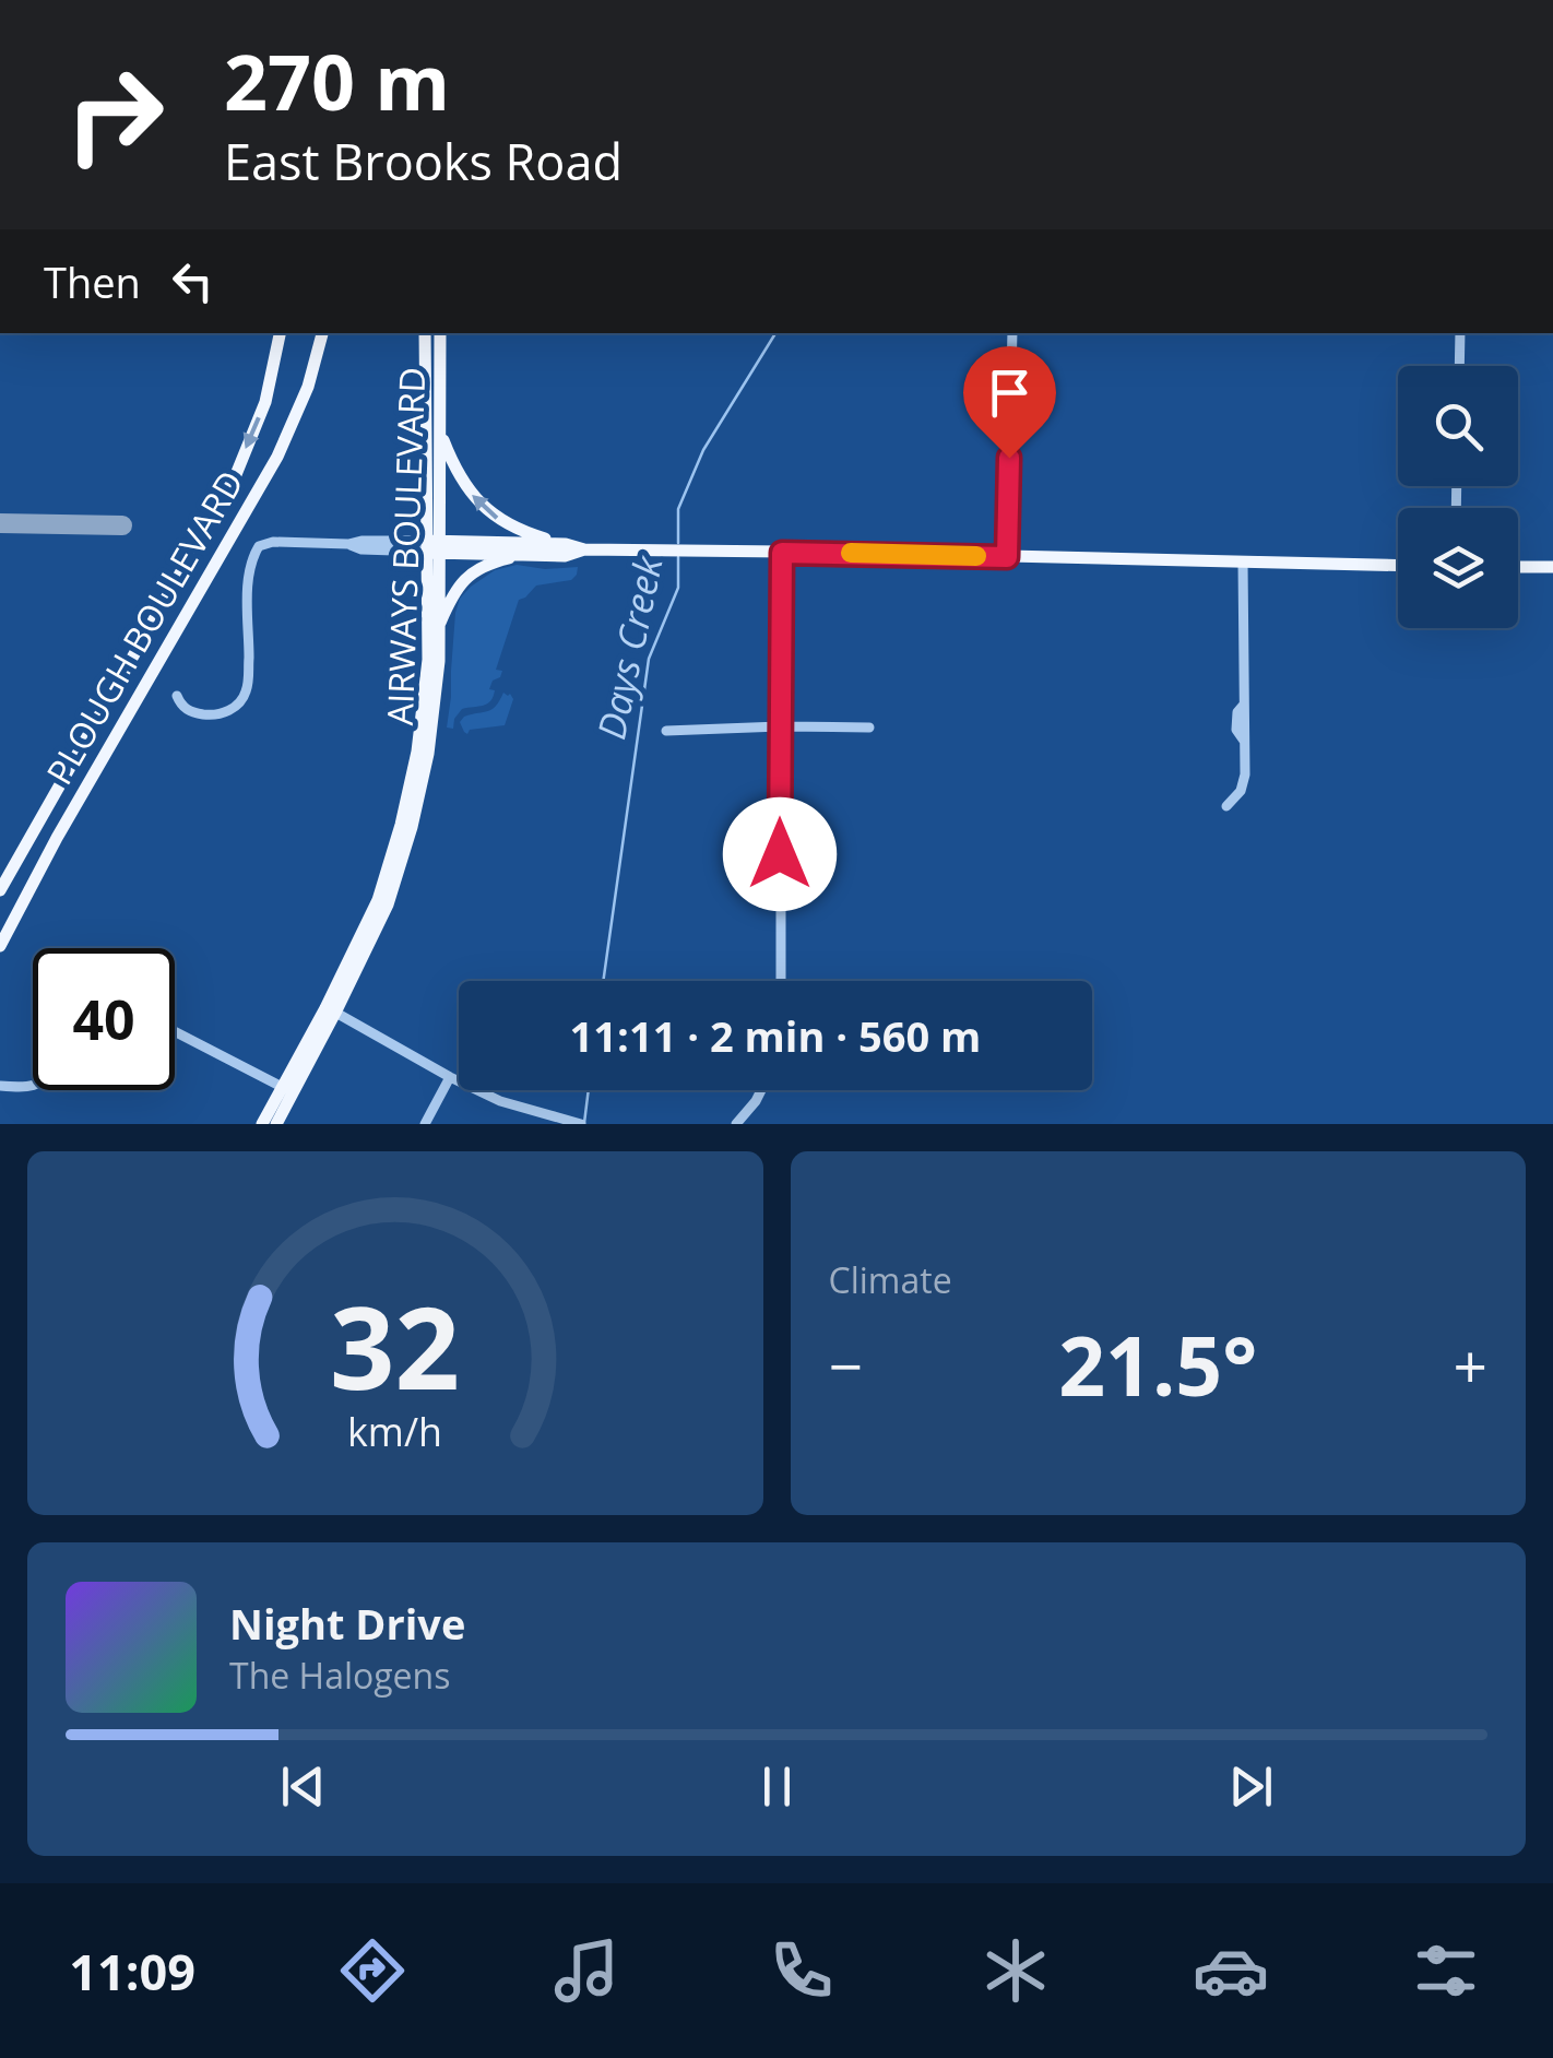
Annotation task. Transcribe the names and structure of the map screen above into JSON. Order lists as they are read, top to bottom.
{
  "streets": {
    "main road": ["AIRWAYS BOULEVARD", "PLOUGH BOULEVARD"]
  },
  "water": ["Days Creek"],
  "page": {
    "turn": ["270 m", "East Brooks Road"],
    "then": "Then",
    "limit": "40",
    "trip": "11:11 · 2 min · 560 m",
    "tile": "Climate",
    "heat": ["−", "21.5°", "+"],
    "song": ["Night Drive", "The Halogens"],
    "tabs": "11:09",
    "gauge": ["32", "km/h"]
  }
}
